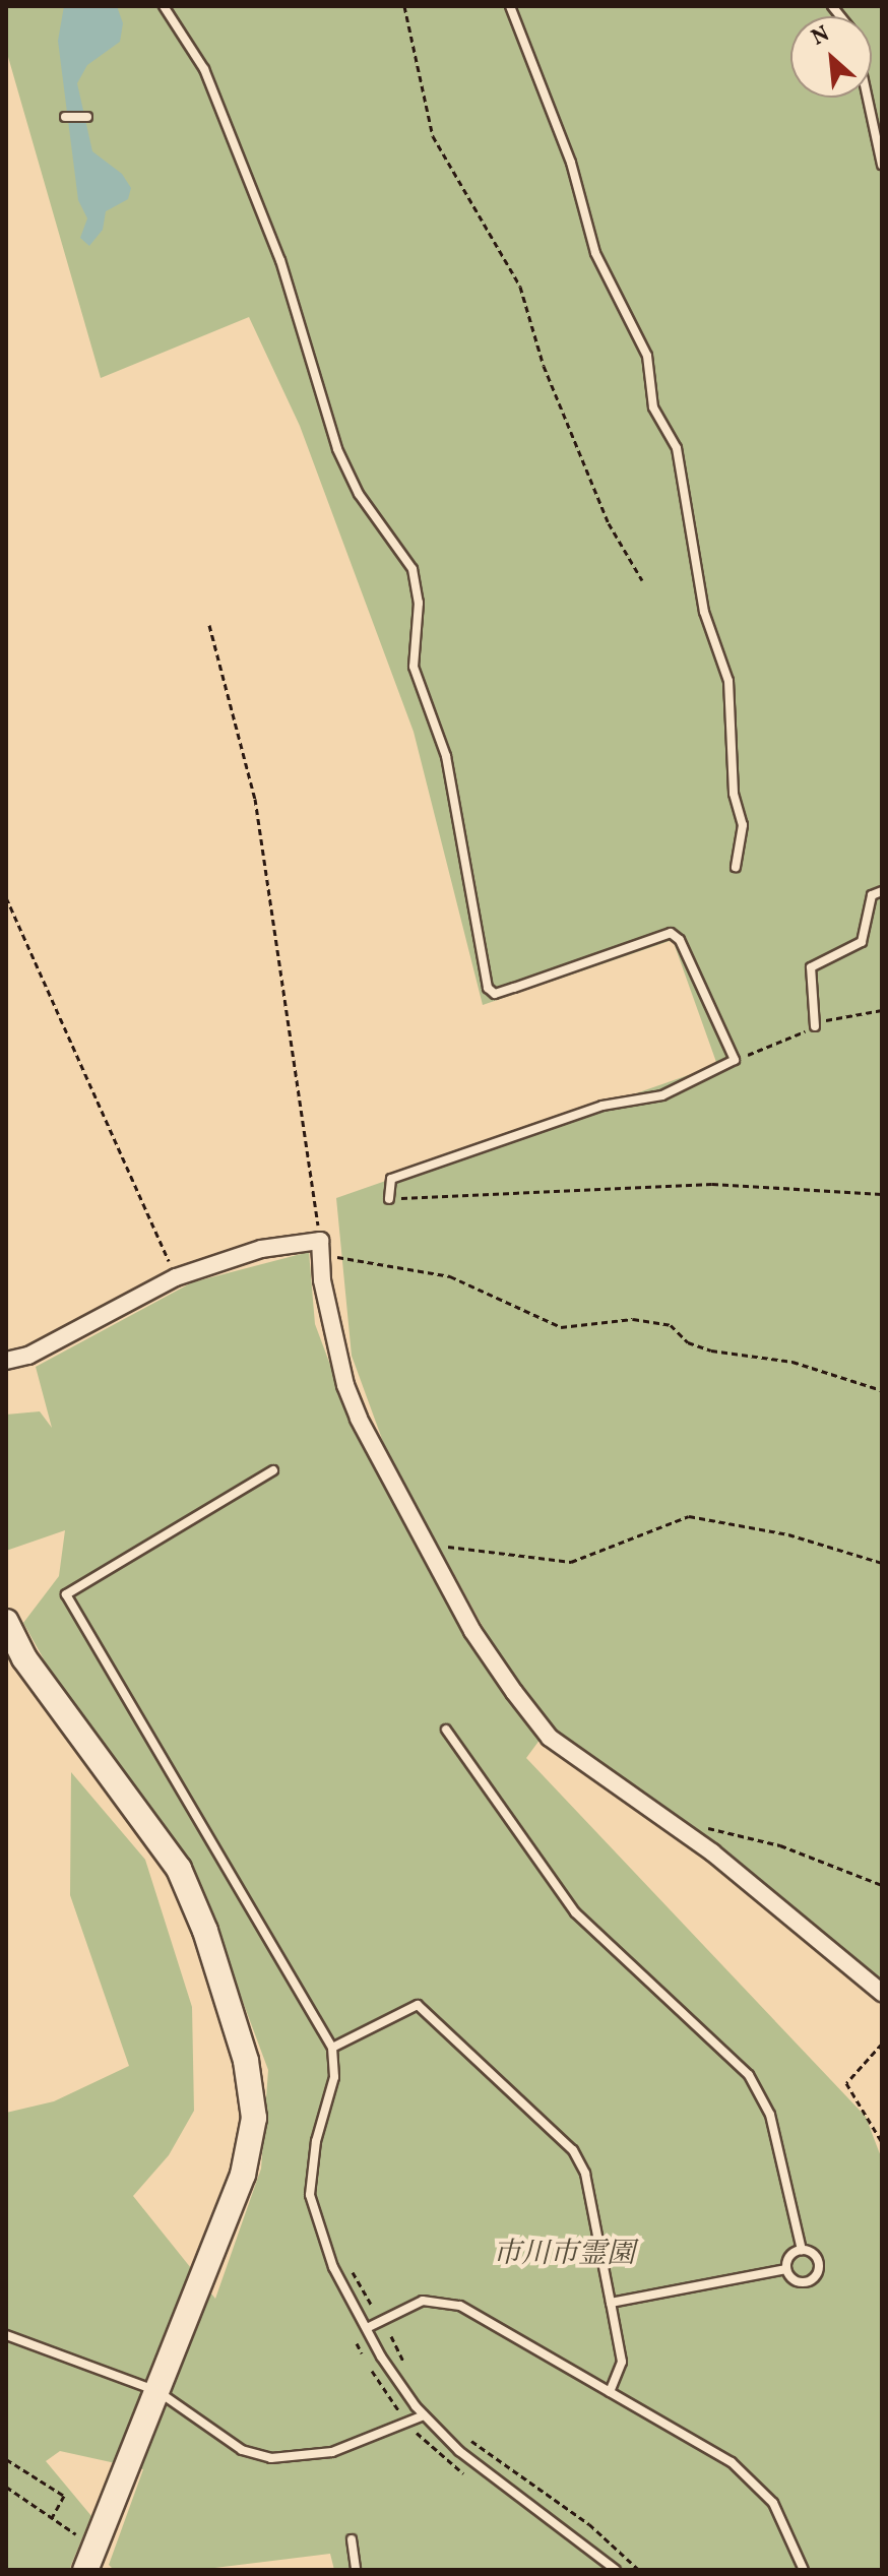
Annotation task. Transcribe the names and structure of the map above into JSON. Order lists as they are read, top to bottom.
{
  "parks": ["市川市霊園"],
  "north": "top left"
}
